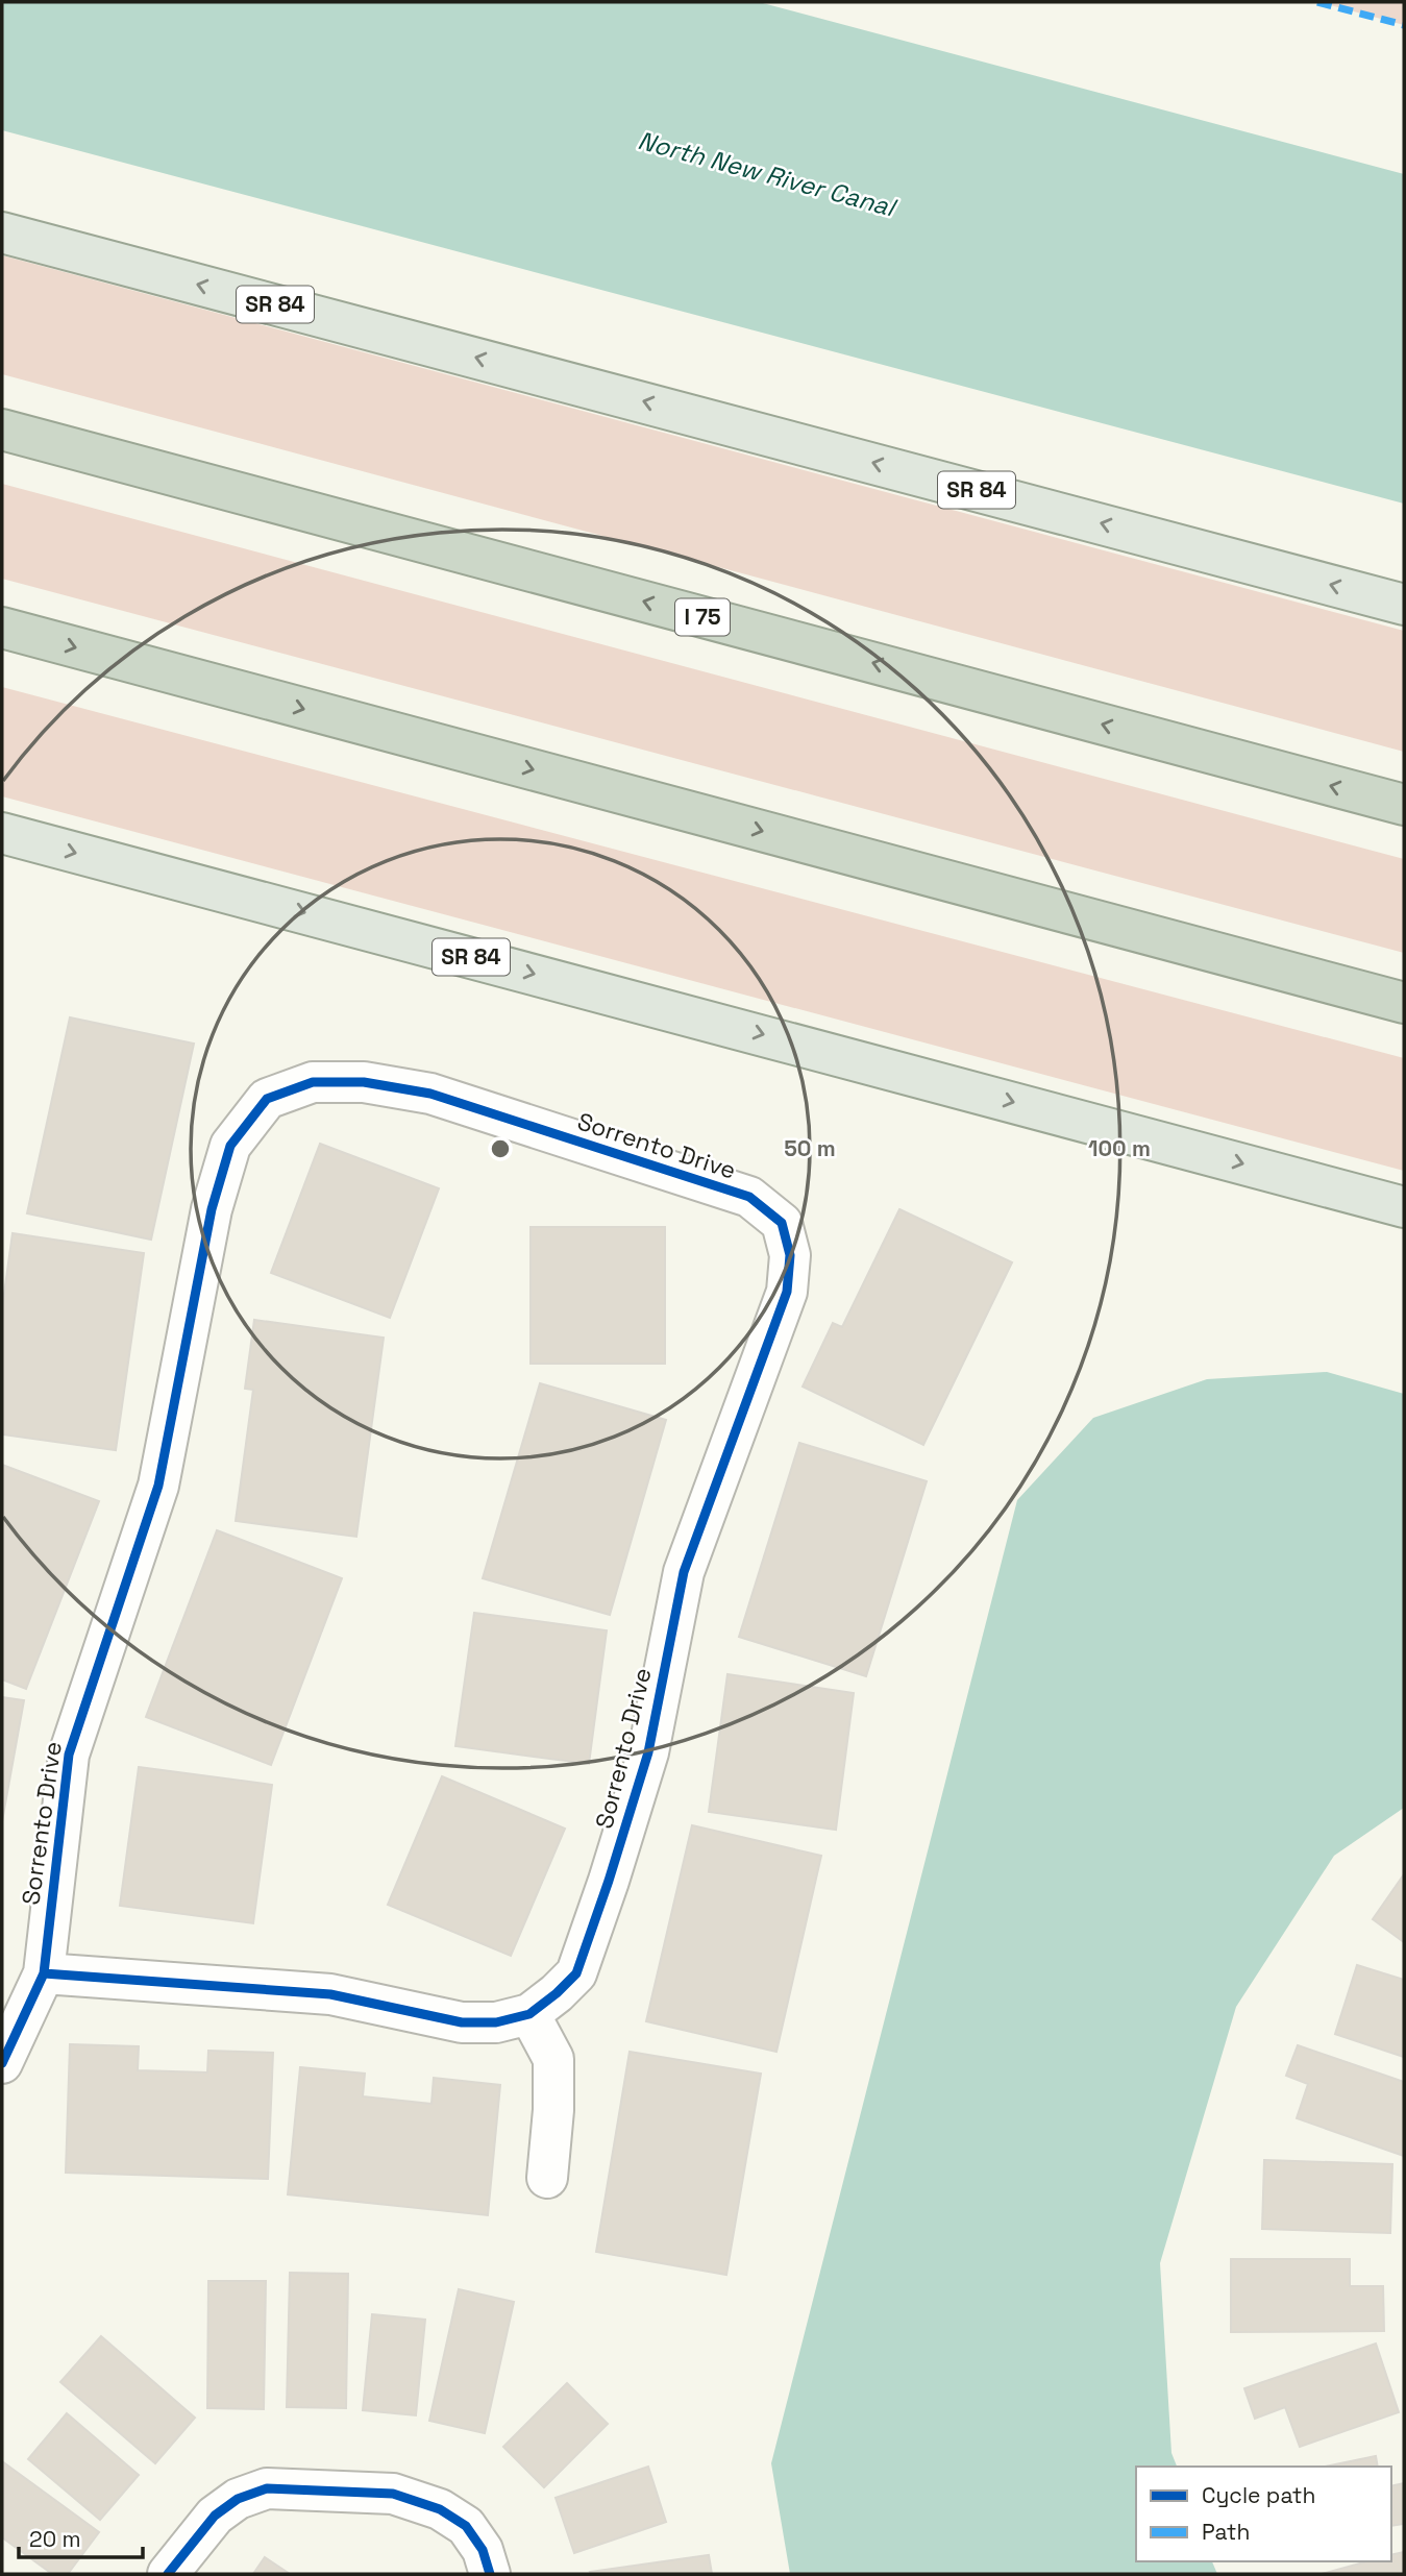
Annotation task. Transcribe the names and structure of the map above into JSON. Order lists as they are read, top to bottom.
{
  "streets": {
    "highway": ["I 75"],
    "main road": ["SR 84"],
    "street": ["Sorrento Drive"]
  },
  "water": ["North New River Canal"],
  "legend": ["Cycle path", "Path"],
  "scale_bar": "20 m",
  "rings": ["50 m", "100 m"]
}
